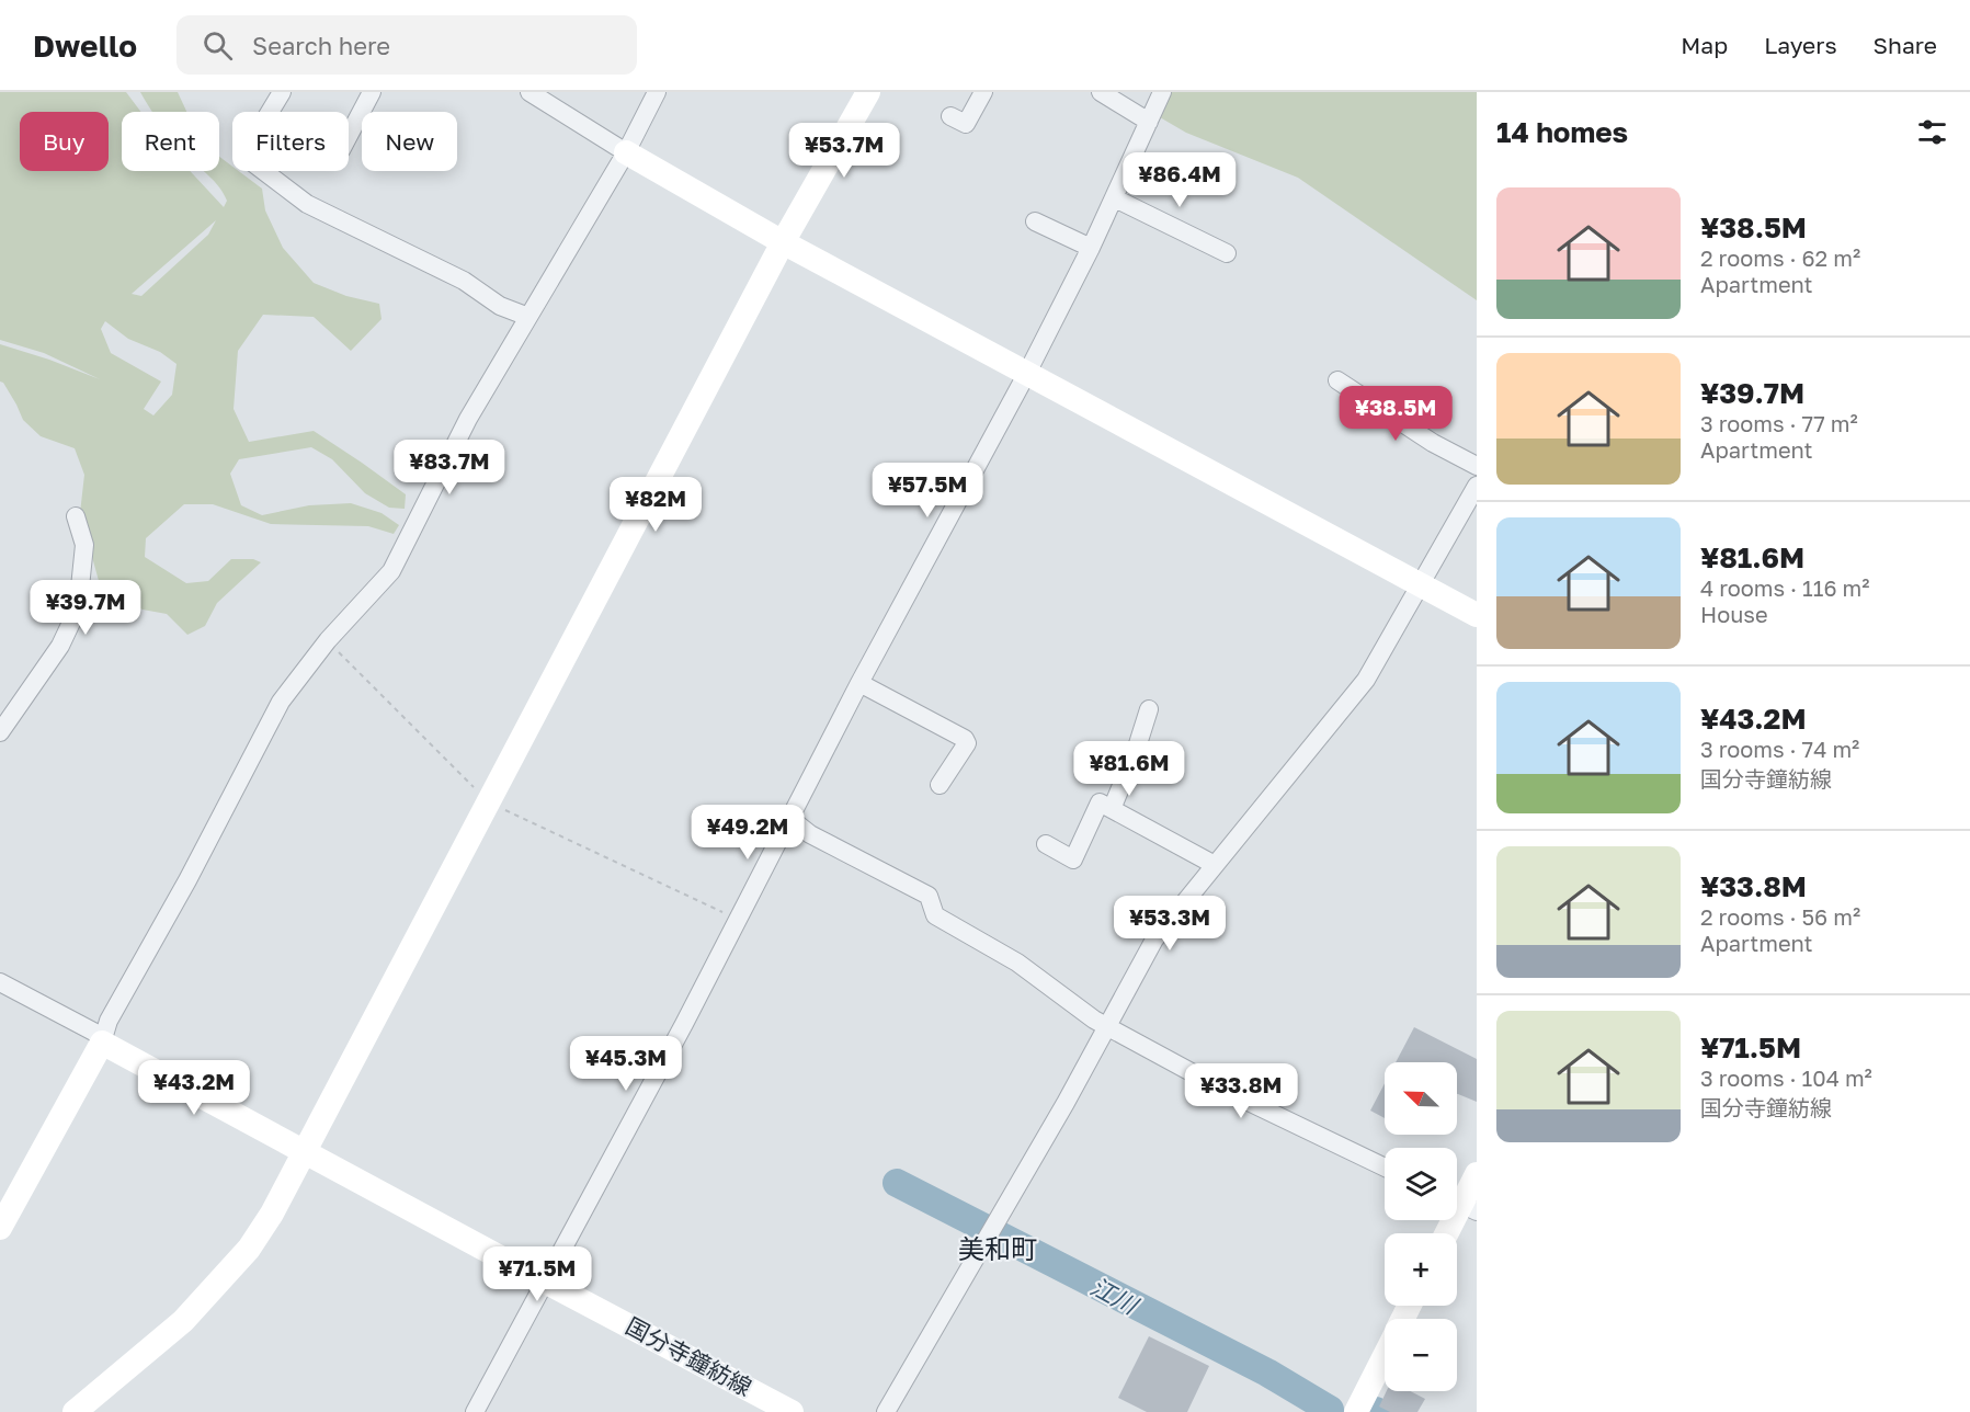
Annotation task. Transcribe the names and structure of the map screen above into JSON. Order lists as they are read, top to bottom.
{
  "streets": {
    "street": ["国分寺鐘紡線"]
  },
  "districts": ["美和町"],
  "water": ["江川"],
  "north": "top left",
  "page": {
    "header": "Dwello",
    "search": "Search here",
    "nav": ["Map", "Layers", "Share"],
    "heading": "14 homes",
    "chip": [
      "Buy",
      "Rent",
      "Filters",
      "New"
    ],
    "price": [
      "¥53.7M",
      "¥86.4M",
      "¥38.5M",
      "¥83.7M",
      "¥57.5M",
      "¥82M",
      "¥39.7M",
      "¥81.6M",
      "¥49.2M",
      "¥53.3M",
      "¥45.3M",
      "¥43.2M",
      "¥33.8M",
      "¥71.5M"
    ],
    "list": [
      {
        "name": "¥38.5M",
        "note": "2 rooms · 62 m² · Apartment"
      },
      {
        "name": "¥39.7M",
        "note": "3 rooms · 77 m² · Apartment"
      },
      {
        "name": "¥81.6M",
        "note": "4 rooms · 116 m² · House"
      },
      {
        "name": "¥43.2M",
        "note": "3 rooms · 74 m² · 国分寺鐘紡線"
      },
      {
        "name": "¥33.8M",
        "note": "2 rooms · 56 m² · Apartment"
      },
      {
        "name": "¥71.5M",
        "note": "3 rooms · 104 m² · 国分寺鐘紡線"
      }
    ],
    "map_buttons": ["+", "−"]
  }
}
